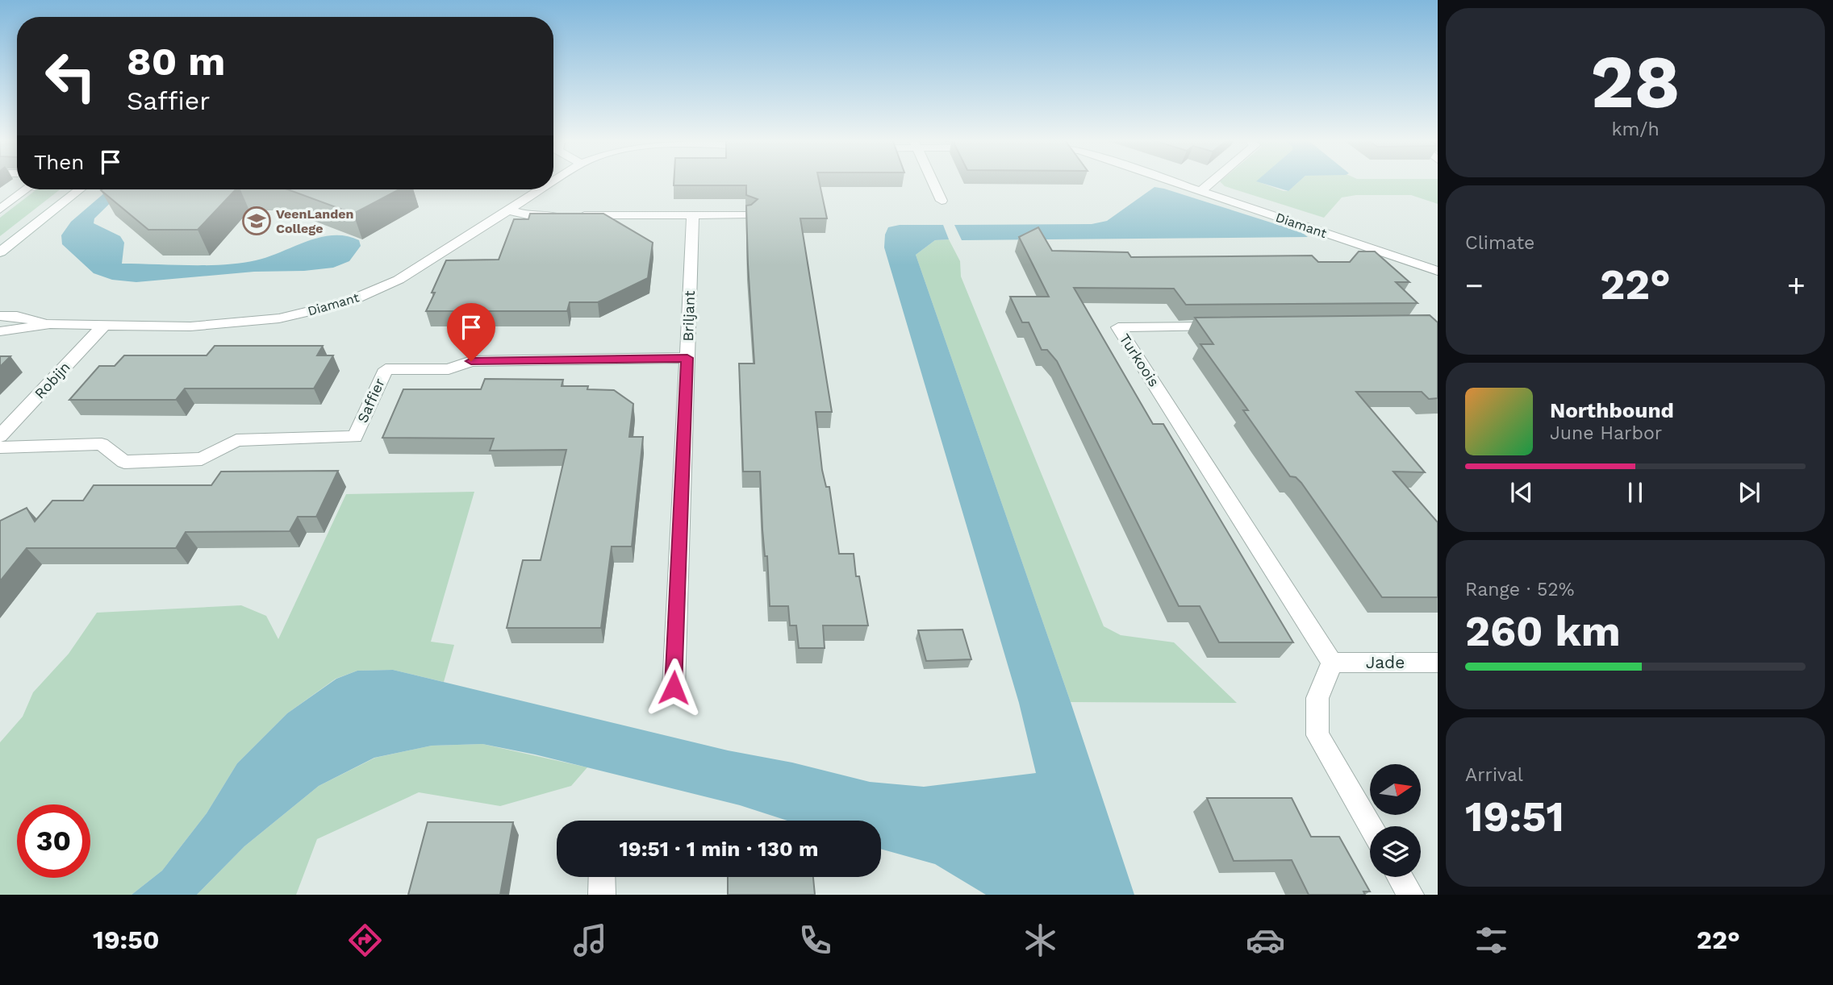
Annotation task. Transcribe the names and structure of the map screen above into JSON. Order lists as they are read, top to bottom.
{
  "streets": {
    "street": [
      "Diamant",
      "Briljant",
      "Turkoois",
      "Robijn",
      "Saffier",
      "Jade"
    ]
  },
  "crossings": [
    ["Diamant", "Robijn"],
    ["Briljant", "Saffier"],
    ["Turkoois", "Jade"]
  ],
  "places": {
    "school or university": ["VeenLanden College"]
  },
  "north": "right",
  "page": {
    "tile": [
      ["28", "km/h"],
      "Climate",
      ["Range · 52%", "260 km"],
      ["Arrival", "19:51"]
    ],
    "turn": ["80 m", "Saffier"],
    "then": "Then",
    "heat": ["−", "22°", "+"],
    "song": ["Northbound", "June Harbor"],
    "limit": "30",
    "trip": "19:51 · 1 min · 130 m",
    "tabs": ["19:50", "22°"]
  }
}
